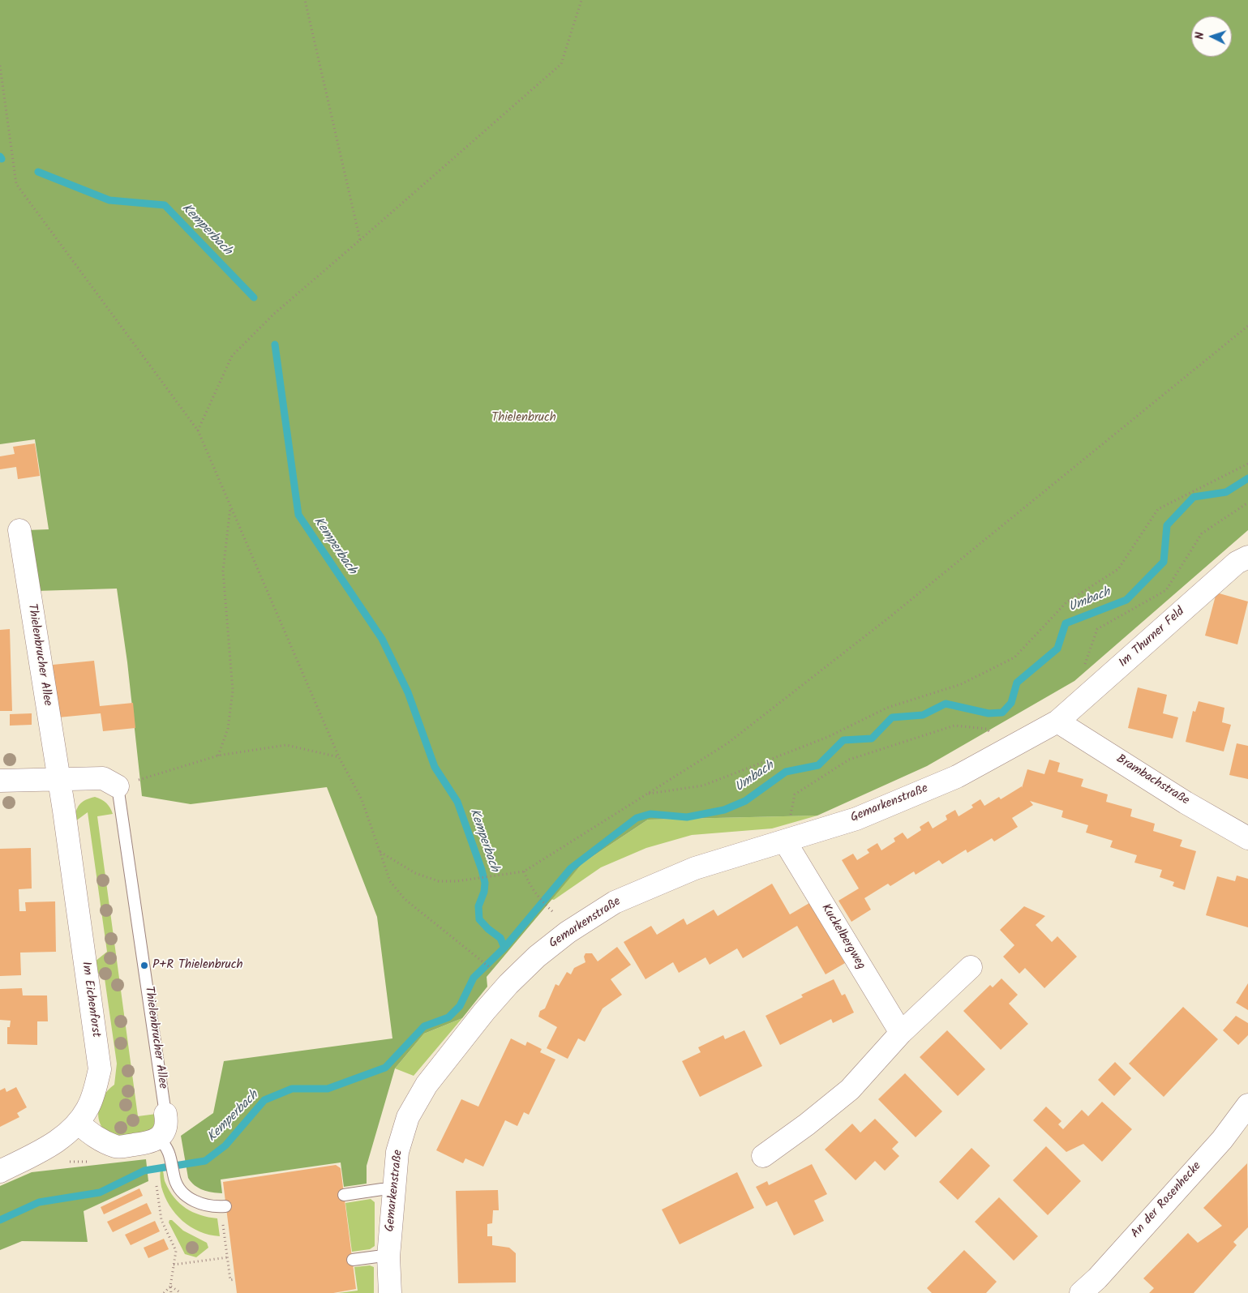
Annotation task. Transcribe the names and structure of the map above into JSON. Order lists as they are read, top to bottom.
{
  "streets": {
    "street": [
      "Im Thurner Feld",
      "Thielenbrucher Allee",
      "Brambachstraße",
      "Gemarkenstraße",
      "Kuckelbergweg",
      "Im Eichenforst",
      "An der Rosenhecke"
    ]
  },
  "crossings": [
    ["Im Thurner Feld", "Brambachstraße"],
    ["Im Thurner Feld", "Gemarkenstraße"],
    ["Thielenbrucher Allee", "Im Eichenforst"],
    ["Brambachstraße", "Gemarkenstraße"],
    ["Gemarkenstraße", "Kuckelbergweg"]
  ],
  "water": ["Kemperbach", "Umbach"],
  "parks": ["Thielenbruch"],
  "places": ["P+R Thielenbruch"],
  "north": "left"
}
